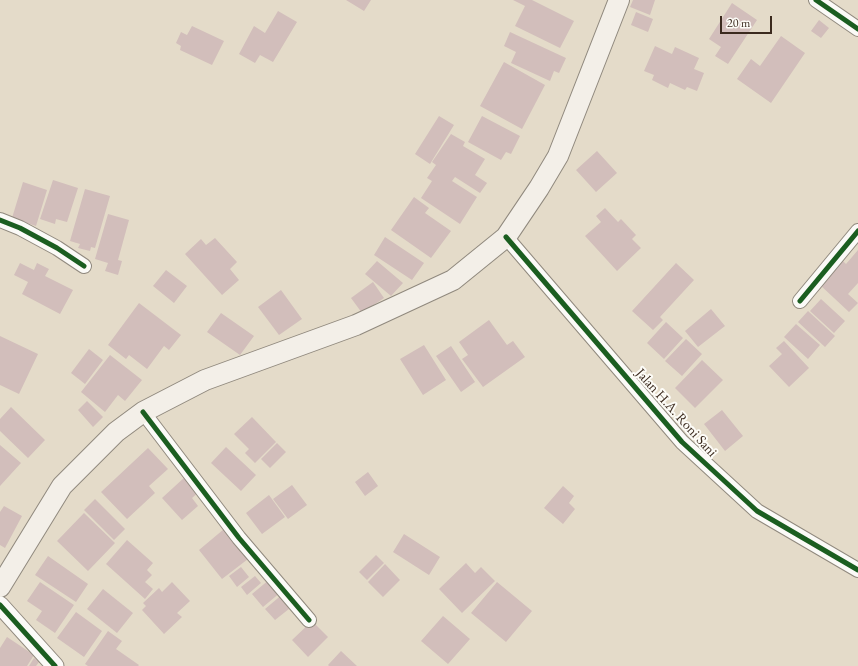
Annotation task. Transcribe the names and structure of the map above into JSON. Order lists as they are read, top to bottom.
{
  "streets": {
    "street": ["Jalan H.A. Roni Sani"]
  },
  "scale_bar": "20 m"
}
